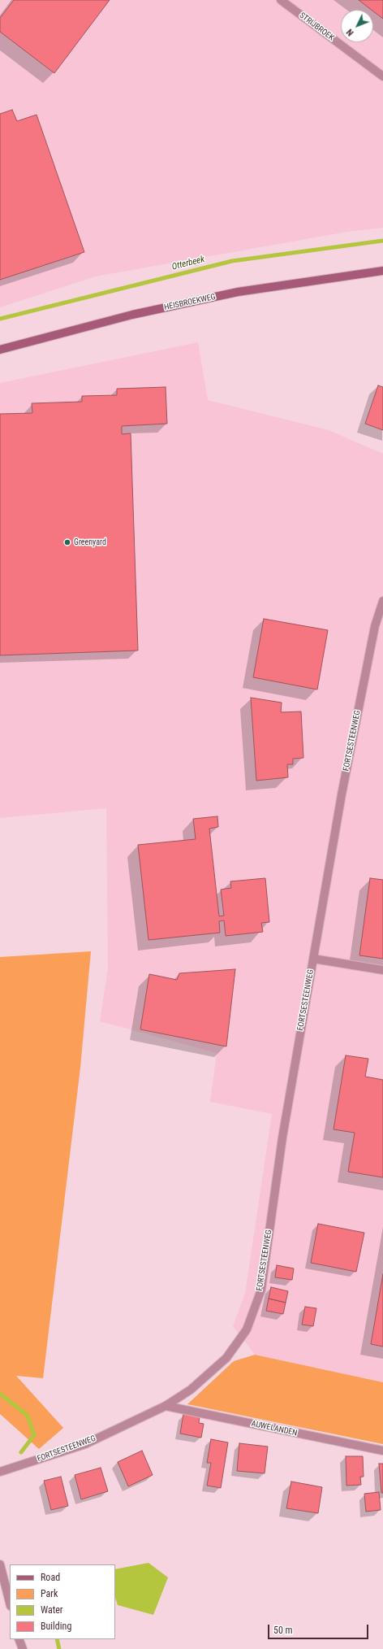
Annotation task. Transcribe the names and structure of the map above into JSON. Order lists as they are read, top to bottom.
{
  "streets": {
    "main road": ["HEISBROEKWEG"],
    "street": ["STRIJBROEK", "FORTSESTEENWEG", "AUWELANDEN"]
  },
  "crossings": [
    ["FORTSESTEENWEG", "AUWELANDEN"]
  ],
  "water": ["Otterbeek"],
  "places": ["Greenyard"],
  "legend": [
    "Road",
    "Park",
    "Water",
    "Building"
  ],
  "scale_bar": "50 m",
  "north": "bottom left"
}
